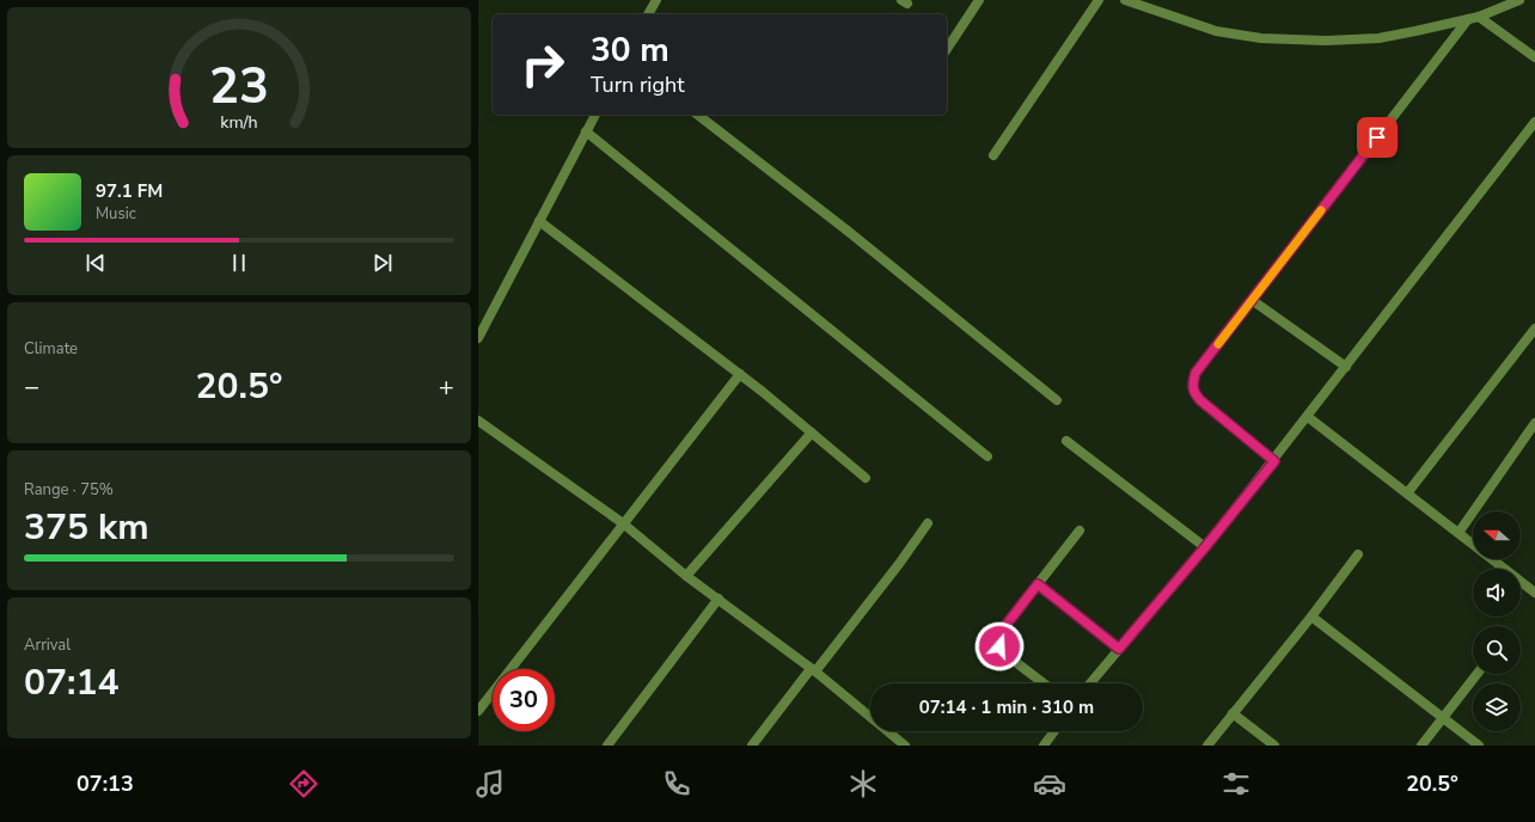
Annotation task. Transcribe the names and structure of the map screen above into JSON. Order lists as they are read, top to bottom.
{
  "north": "left",
  "page": {
    "turn": ["30 m", "Turn right"],
    "song": ["97.1 FM", "Music"],
    "tile": [
      "Climate",
      ["Range · 75%", "375 km"],
      ["Arrival", "07:14"]
    ],
    "heat": ["−", "20.5°", "+"],
    "limit": "30",
    "trip": "07:14 · 1 min · 310 m",
    "tabs": ["07:13", "20.5°"],
    "gauge": ["23", "km/h"]
  }
}
